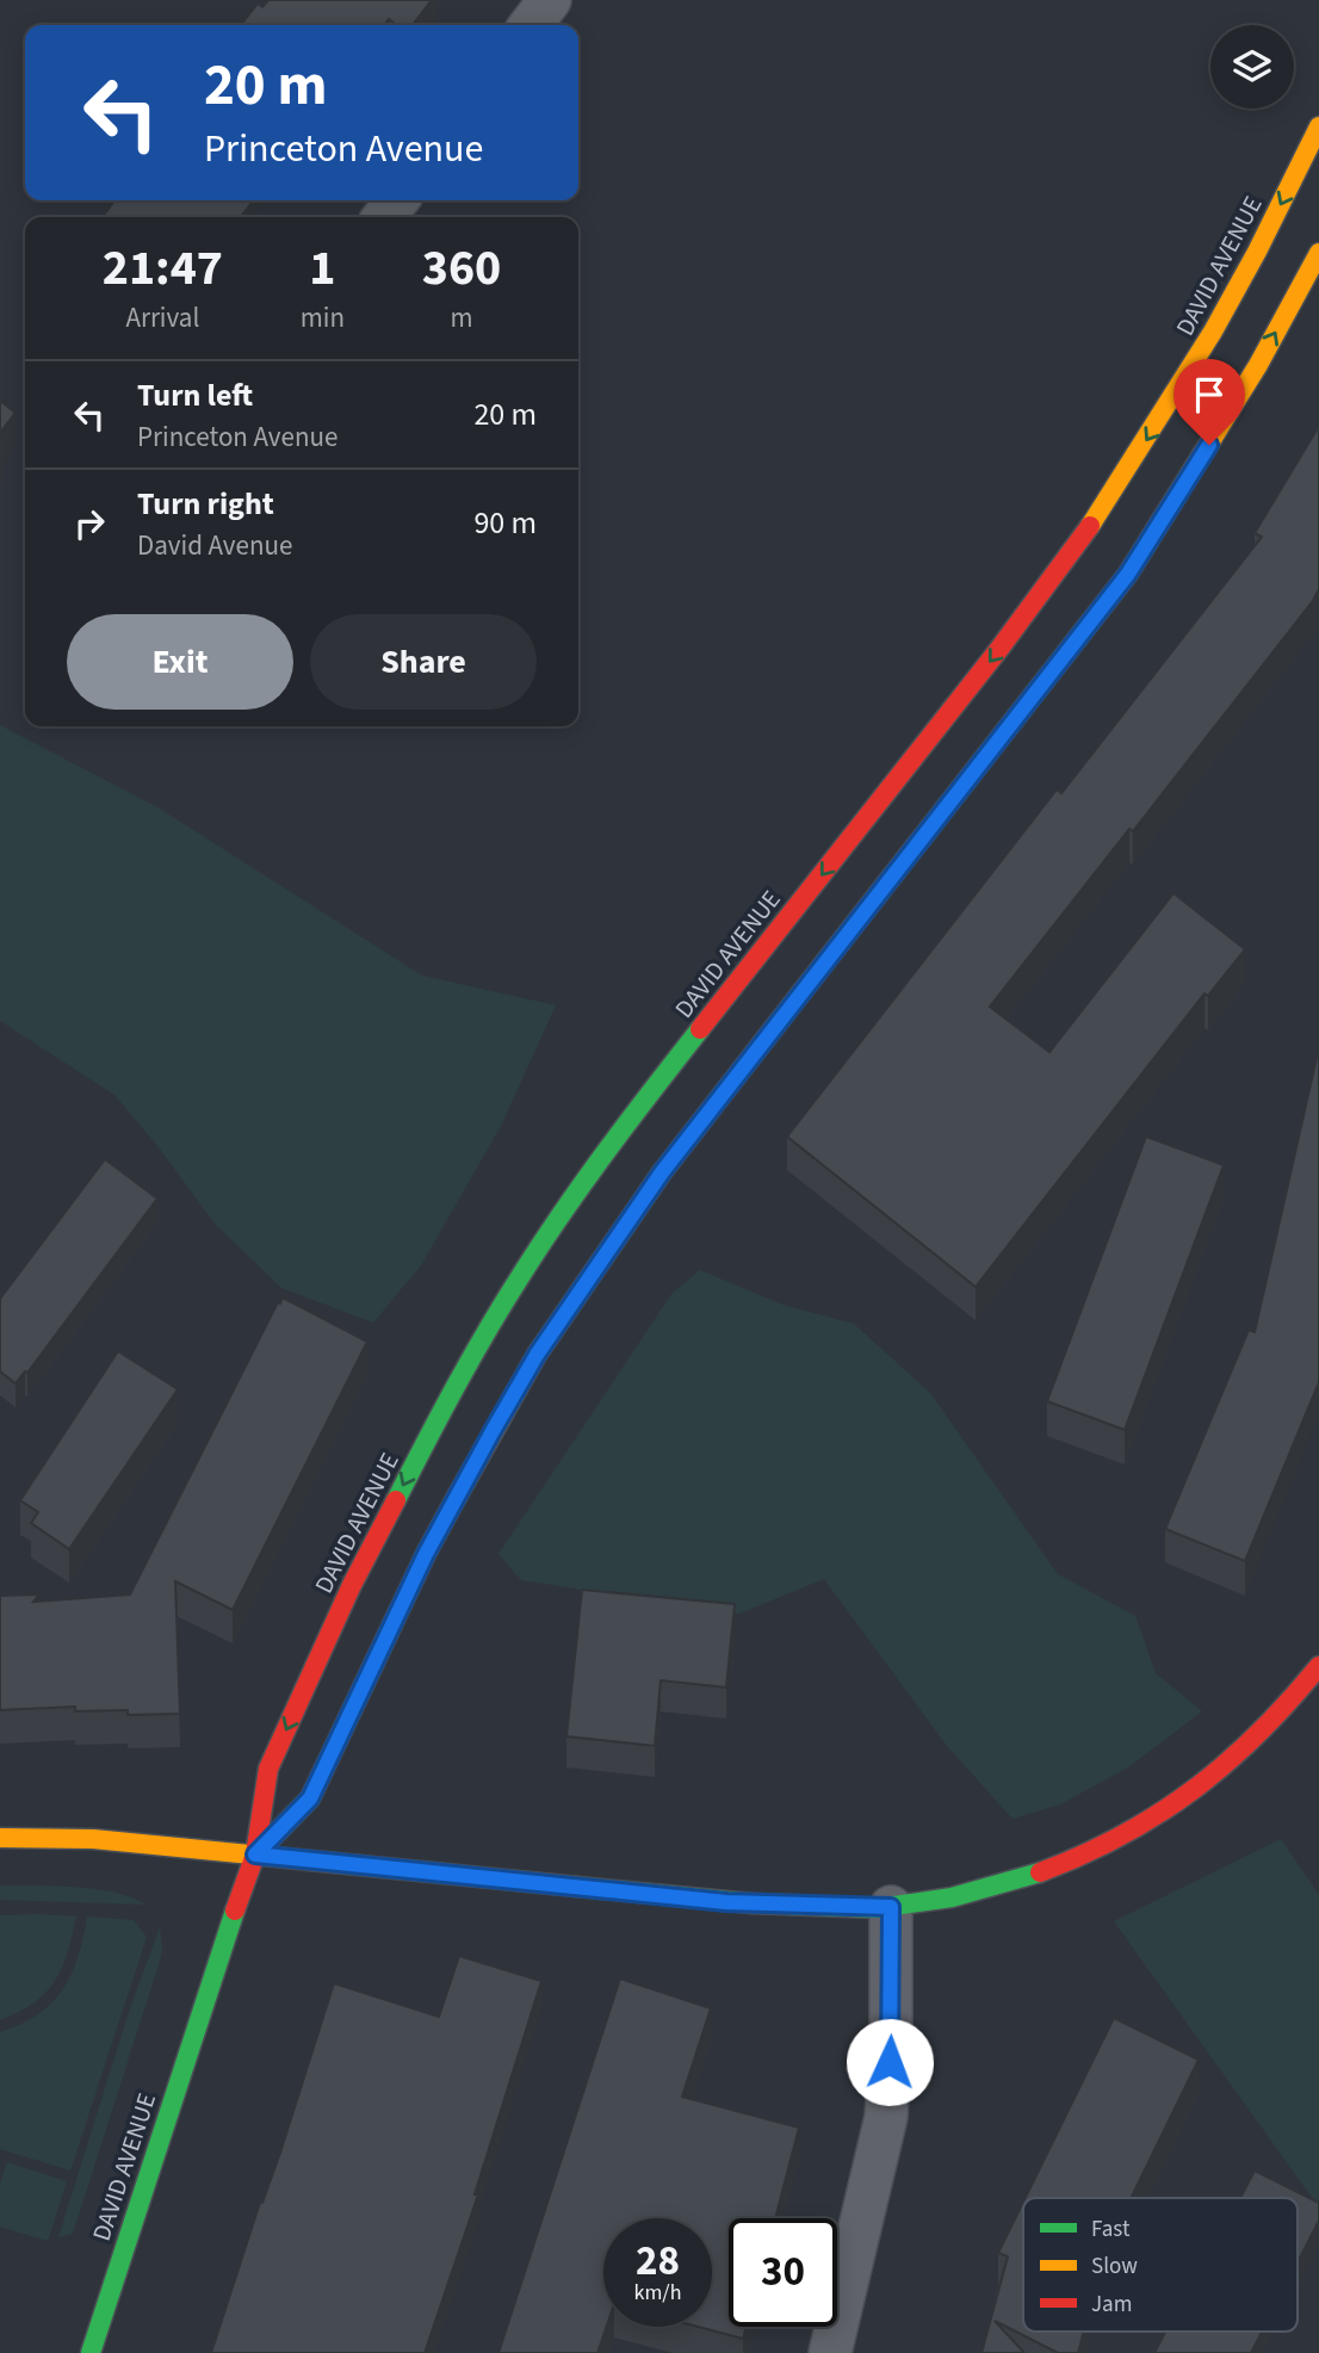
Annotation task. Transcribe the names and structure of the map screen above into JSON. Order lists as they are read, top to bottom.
{
  "streets": {
    "main road": ["DAVID AVENUE"]
  },
  "legend": ["Fast", "Slow", "Jam"],
  "page": {
    "turn": ["20 m", "Princeton Avenue"],
    "eta": [
      "21:47",
      "Arrival",
      "1",
      "min",
      "360",
      "m"
    ],
    "list": [
      {
        "name": "Turn left",
        "note": "Princeton Avenue",
        "value": "20 m"
      },
      {
        "name": "Turn right",
        "note": "David Avenue",
        "value": "90 m"
      }
    ],
    "buttons": ["Exit", "Share"],
    "speed": "28 km/h",
    "limit": "30"
  }
}
